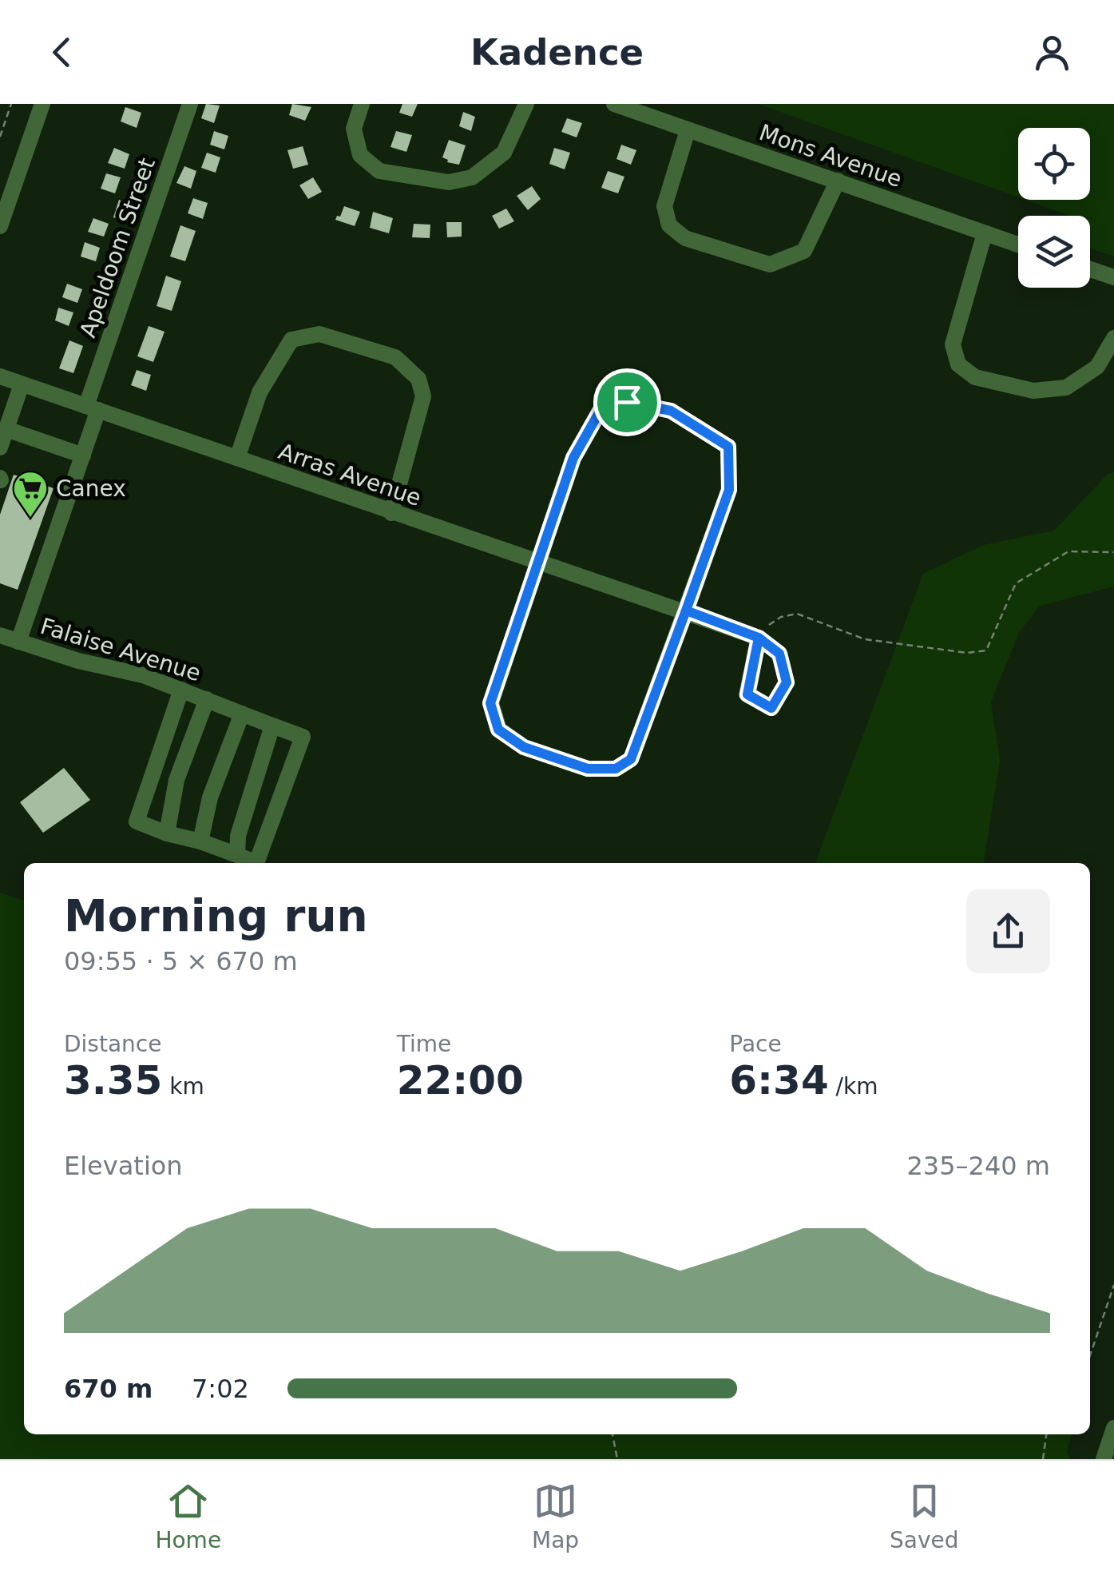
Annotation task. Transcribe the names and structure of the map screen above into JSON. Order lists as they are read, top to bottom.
{
  "streets": {
    "street": [
      "Mons Avenue",
      "Apeldoom Street",
      "Arras Avenue",
      "Falaise Avenue"
    ]
  },
  "crossings": [
    ["Apeldoom Street", "Arras Avenue"],
    ["Apeldoom Street", "Falaise Avenue"]
  ],
  "places": {
    "supermarket": ["Canex"]
  },
  "page": {
    "header": "Kadence",
    "heading": ["Morning run", "09:55 · 5 × 670 m"],
    "stats": [
      ["Distance", "3.35 km"],
      ["Time", "22:00"],
      ["Pace", "6:34 /km"]
    ],
    "chart": ["Elevation", "235–240 m"],
    "list": [
      {
        "name": "670 m",
        "note": "7:02"
      }
    ],
    "tabs": ["Home", "Map", "Saved"]
  }
}
